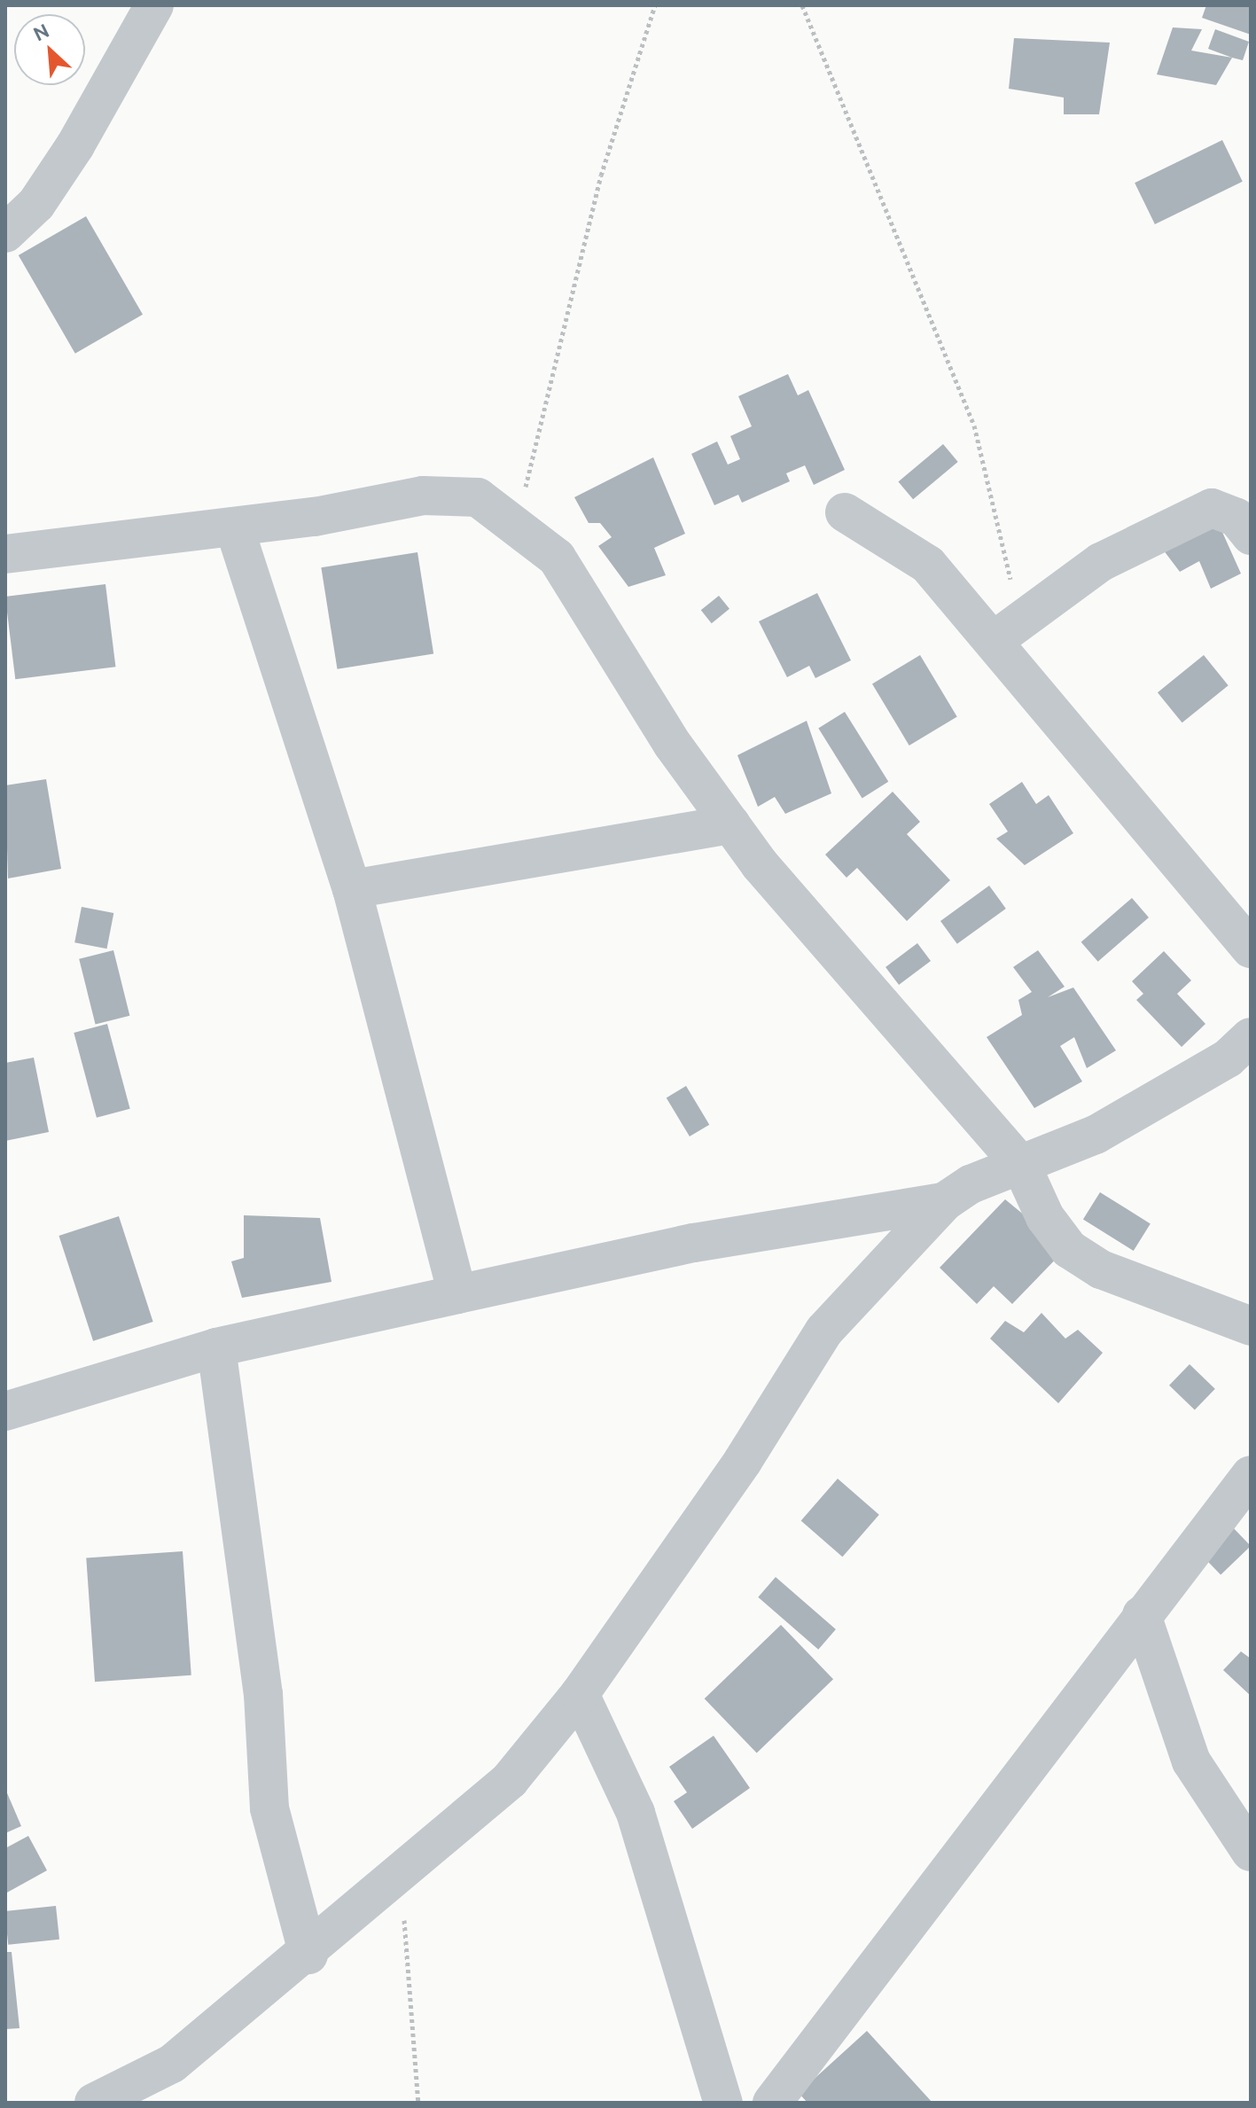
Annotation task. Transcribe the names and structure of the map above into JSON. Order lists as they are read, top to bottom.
{
  "north": "top left"
}
